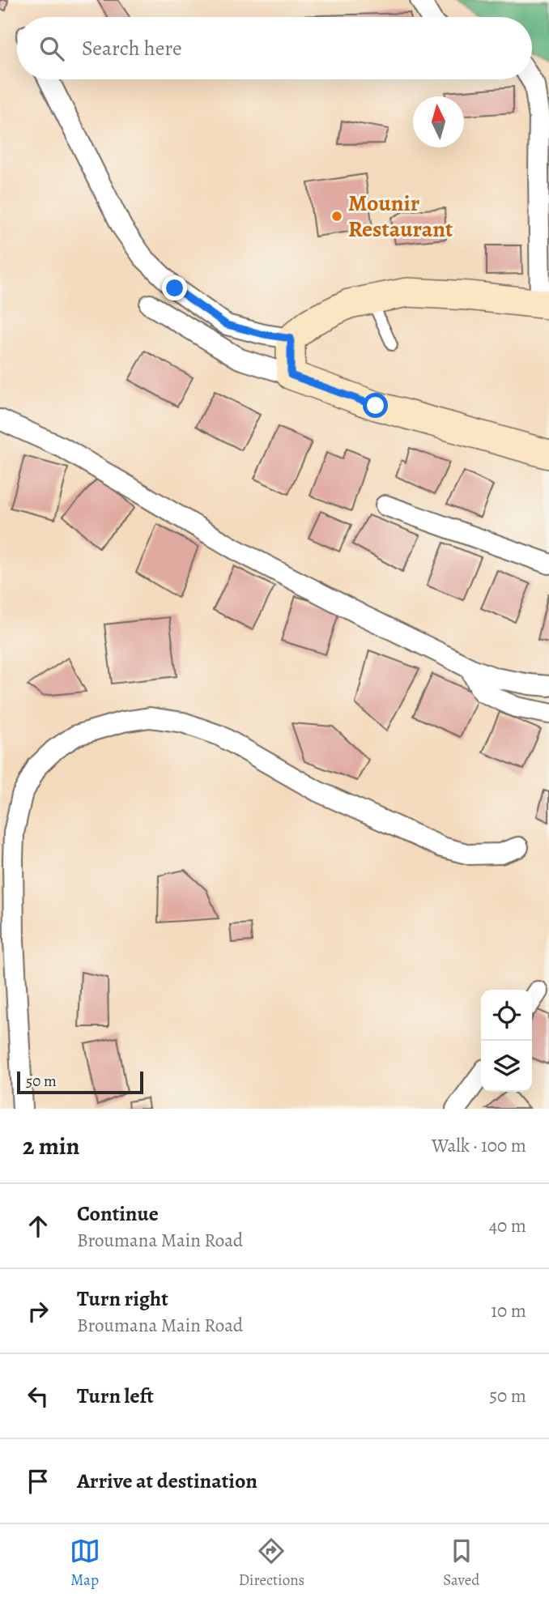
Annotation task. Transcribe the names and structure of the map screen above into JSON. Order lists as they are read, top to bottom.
{
  "places": ["Mounir Restaurant"],
  "scale_bar": "50 m",
  "north": "top",
  "page": {
    "search": "Search here",
    "scale": "50 m",
    "heading": ["2 min", "Walk · 100 m"],
    "list": [
      ["Continue", "Broumana Main Road", "40 m"],
      ["Turn right", "Broumana Main Road", "10 m"],
      ["Turn left", "50 m"],
      "Arrive at destination"
    ],
    "nav": ["Map", "Directions", "Saved"]
  }
}
